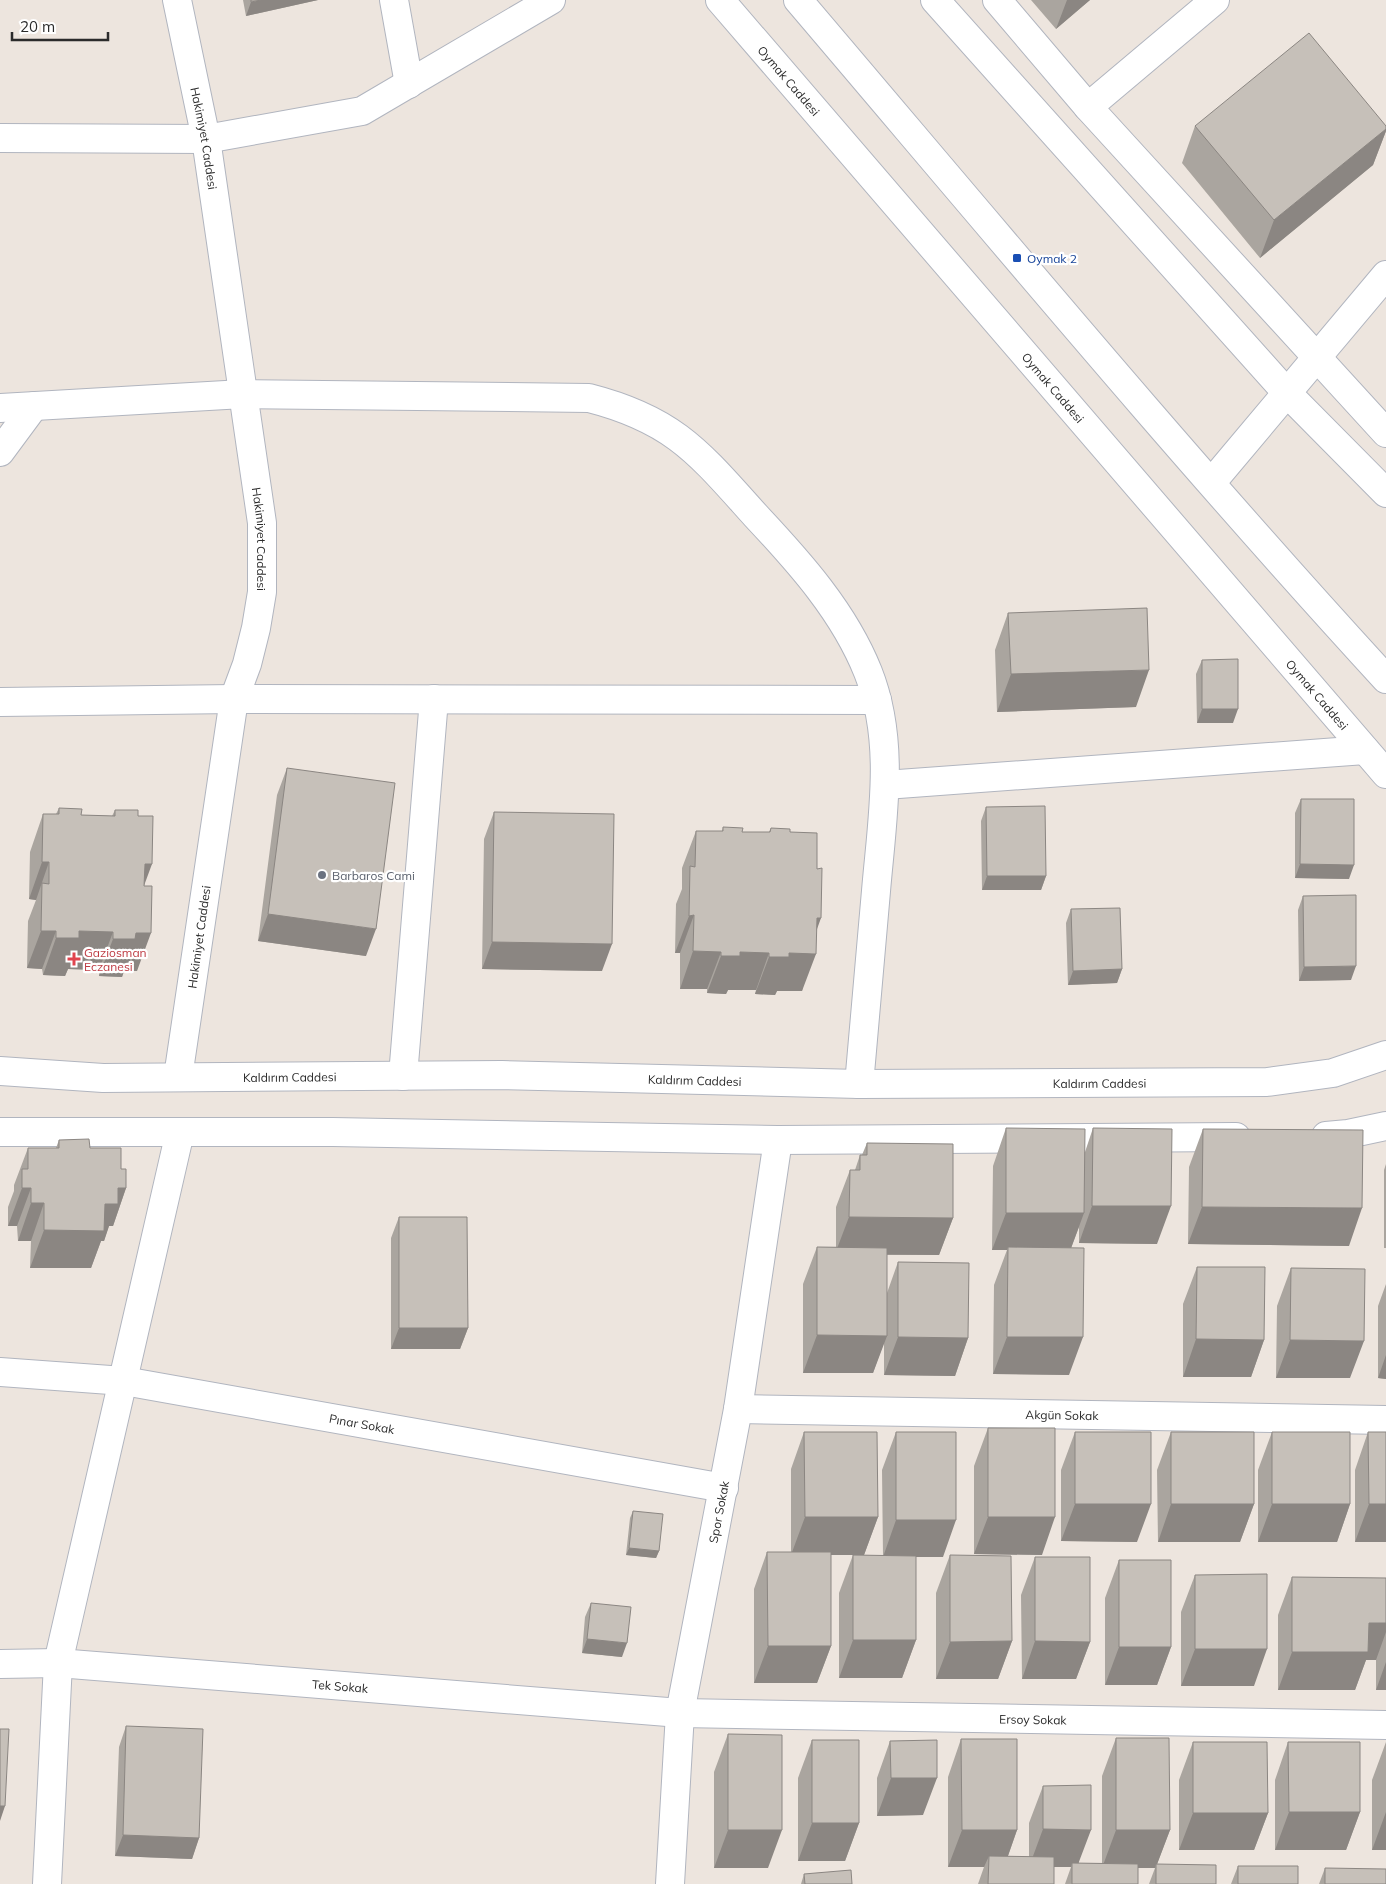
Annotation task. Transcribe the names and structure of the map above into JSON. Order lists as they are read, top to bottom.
{
  "streets": {
    "street": [
      "Oymak Caddesi",
      "Hakimiyet Caddesi",
      "Kaldırım Caddesi",
      "Akgün Sokak",
      "Pınar Sokak",
      "Spor Sokak",
      "Tek Sokak",
      "Ersoy Sokak"
    ]
  },
  "crossings": [
    ["Hakimiyet Caddesi", "Kaldırım Caddesi"],
    ["Akgün Sokak", "Spor Sokak"],
    ["Pınar Sokak", "Spor Sokak"],
    ["Spor Sokak", "Tek Sokak"],
    ["Spor Sokak", "Ersoy Sokak"],
    ["Tek Sokak", "Ersoy Sokak"]
  ],
  "places": {
    "transit": ["Oymak 2"],
    "other": ["Barbaros Cami"],
    "health": ["Gaziosman Eczanesi"]
  },
  "scale_bar": "20 m"
}
